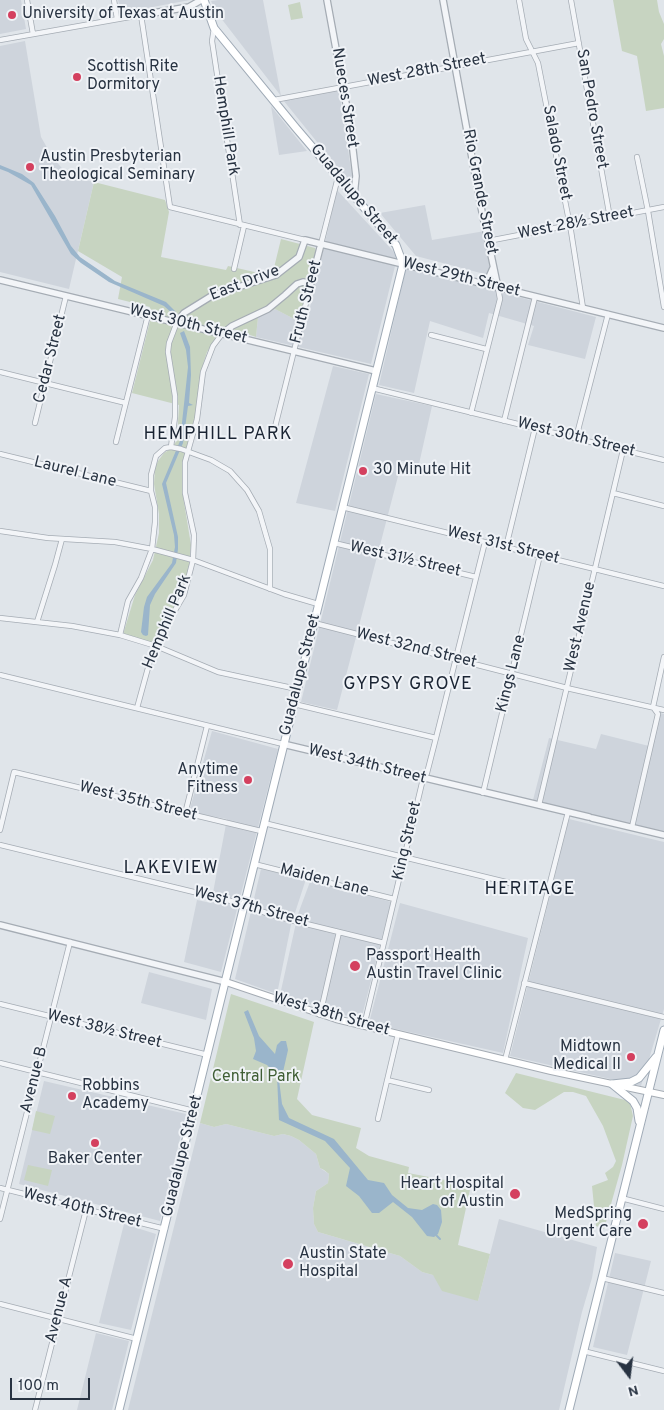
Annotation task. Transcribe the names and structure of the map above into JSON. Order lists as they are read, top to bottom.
{
  "streets": {
    "main road": ["Guadalupe Street", "West 38th Street"],
    "street": [
      "West 28th Street",
      "Nueces Street",
      "San Pedro Street",
      "Hemphill Park",
      "Salado Street",
      "Rio Grande Street",
      "West 28½ Street",
      "West 29th Street",
      "East Drive",
      "Fruth Street",
      "West 30th Street",
      "Cedar Street",
      "Laurel Lane",
      "West 31st Street",
      "West 31½ Street",
      "West Avenue",
      "West 32nd Street",
      "Kings Lane",
      "West 34th Street",
      "West 35th Street",
      "King Street",
      "Maiden Lane",
      "West 37th Street",
      "West 38½ Street",
      "Avenue B",
      "West 40th Street",
      "Avenue A"
    ]
  },
  "crossings": [
    ["West 28th Street", "Nueces Street"],
    ["West 28th Street", "San Pedro Street"],
    ["West 28th Street", "Salado Street"],
    ["West 28th Street", "Rio Grande Street"],
    ["West 28th Street", "Guadalupe Street"],
    ["Nueces Street", "Guadalupe Street"],
    ["San Pedro Street", "West 28½ Street"],
    ["Hemphill Park", "Guadalupe Street"],
    ["Hemphill Park", "West 29th Street"],
    ["Hemphill Park", "West 30th Street"],
    ["Hemphill Park", "West 34th Street"],
    ["Salado Street", "West 28½ Street"],
    ["Salado Street", "West 29th Street"],
    ["Rio Grande Street", "West 28½ Street"],
    ["Rio Grande Street", "West 29th Street"],
    ["Rio Grande Street", "West 30th Street"],
    ["Guadalupe Street", "West 29th Street"],
    ["Guadalupe Street", "Fruth Street"],
    ["Guadalupe Street", "West 30th Street"],
    ["Guadalupe Street", "West 31st Street"],
    ["Guadalupe Street", "West 31½ Street"],
    ["Guadalupe Street", "West 32nd Street"],
    ["Guadalupe Street", "West 34th Street"],
    ["Guadalupe Street", "West 35th Street"],
    ["Guadalupe Street", "Maiden Lane"],
    ["Guadalupe Street", "West 37th Street"],
    ["Guadalupe Street", "West 38th Street"],
    ["Guadalupe Street", "West 38½ Street"],
    ["Guadalupe Street", "West 40th Street"],
    ["West 29th Street", "East Drive"],
    ["West 29th Street", "Fruth Street"],
    ["East Drive", "West 30th Street"],
    ["Fruth Street", "West 30th Street"],
    ["West 30th Street", "Cedar Street"],
    ["West 30th Street", "West Avenue"],
    ["West 31st Street", "West Avenue"],
    ["West 31st Street", "Kings Lane"],
    ["West 31st Street", "King Street"],
    ["West 31½ Street", "King Street"],
    ["West Avenue", "West 32nd Street"],
    ["West Avenue", "West 34th Street"],
    ["West 32nd Street", "Kings Lane"],
    ["West 32nd Street", "King Street"],
    ["Kings Lane", "West 34th Street"],
    ["West 34th Street", "King Street"],
    ["King Street", "Maiden Lane"],
    ["King Street", "West 37th Street"],
    ["King Street", "West 38th Street"],
    ["West 38th Street", "Avenue B"],
    ["West 38½ Street", "Avenue B"],
    ["Avenue B", "West 40th Street"],
    ["West 40th Street", "Avenue A"]
  ],
  "districts": [
    "HEMPHILL PARK",
    "GYPSY GROVE",
    "LAKEVIEW",
    "HERITAGE"
  ],
  "parks": ["Central Park"],
  "places": [
    "University of Texas at Austin",
    "Scottish Rite Dormitory",
    "Austin Presbyterian Theological Seminary",
    "30 Minute Hit",
    "Anytime Fitness",
    "Passport Health Austin Travel Clinic",
    "Midtown Medical II",
    "Robbins Academy",
    "Baker Center",
    "Heart Hospital of Austin",
    "MedSpring Urgent Care",
    "Austin State Hospital"
  ],
  "scale_bar": "100 m",
  "north": "bottom"
}
